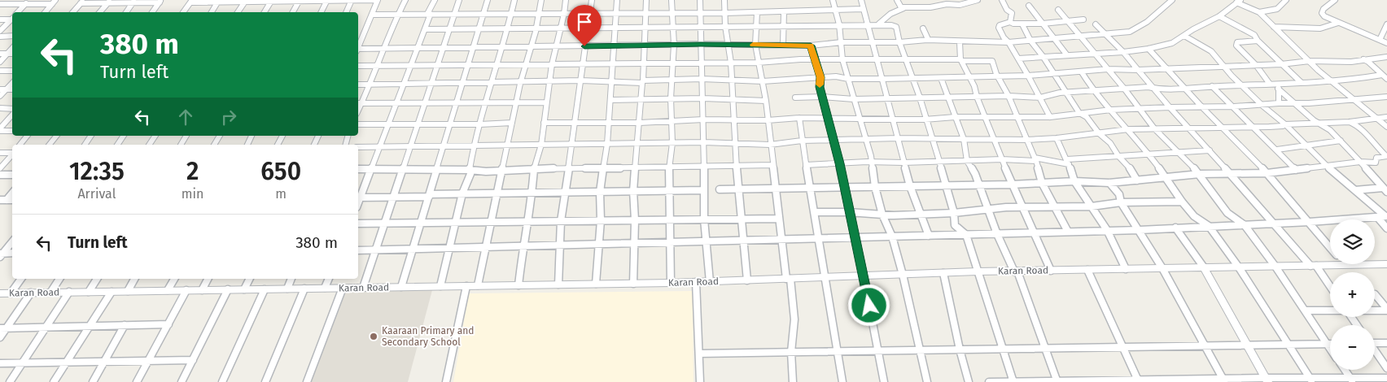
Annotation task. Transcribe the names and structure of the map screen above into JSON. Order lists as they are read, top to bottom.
{
  "streets": {
    "street": ["Karan Road"]
  },
  "places": ["Kaaraan Primary and Secondary School"],
  "page": {
    "turn": ["380 m", "Turn left"],
    "eta": [
      "12:35",
      "Arrival",
      "2",
      "min",
      "650",
      "m"
    ],
    "list": [
      {
        "name": "Turn left",
        "value": "380 m"
      }
    ],
    "map_buttons": ["+", "−"]
  }
}
